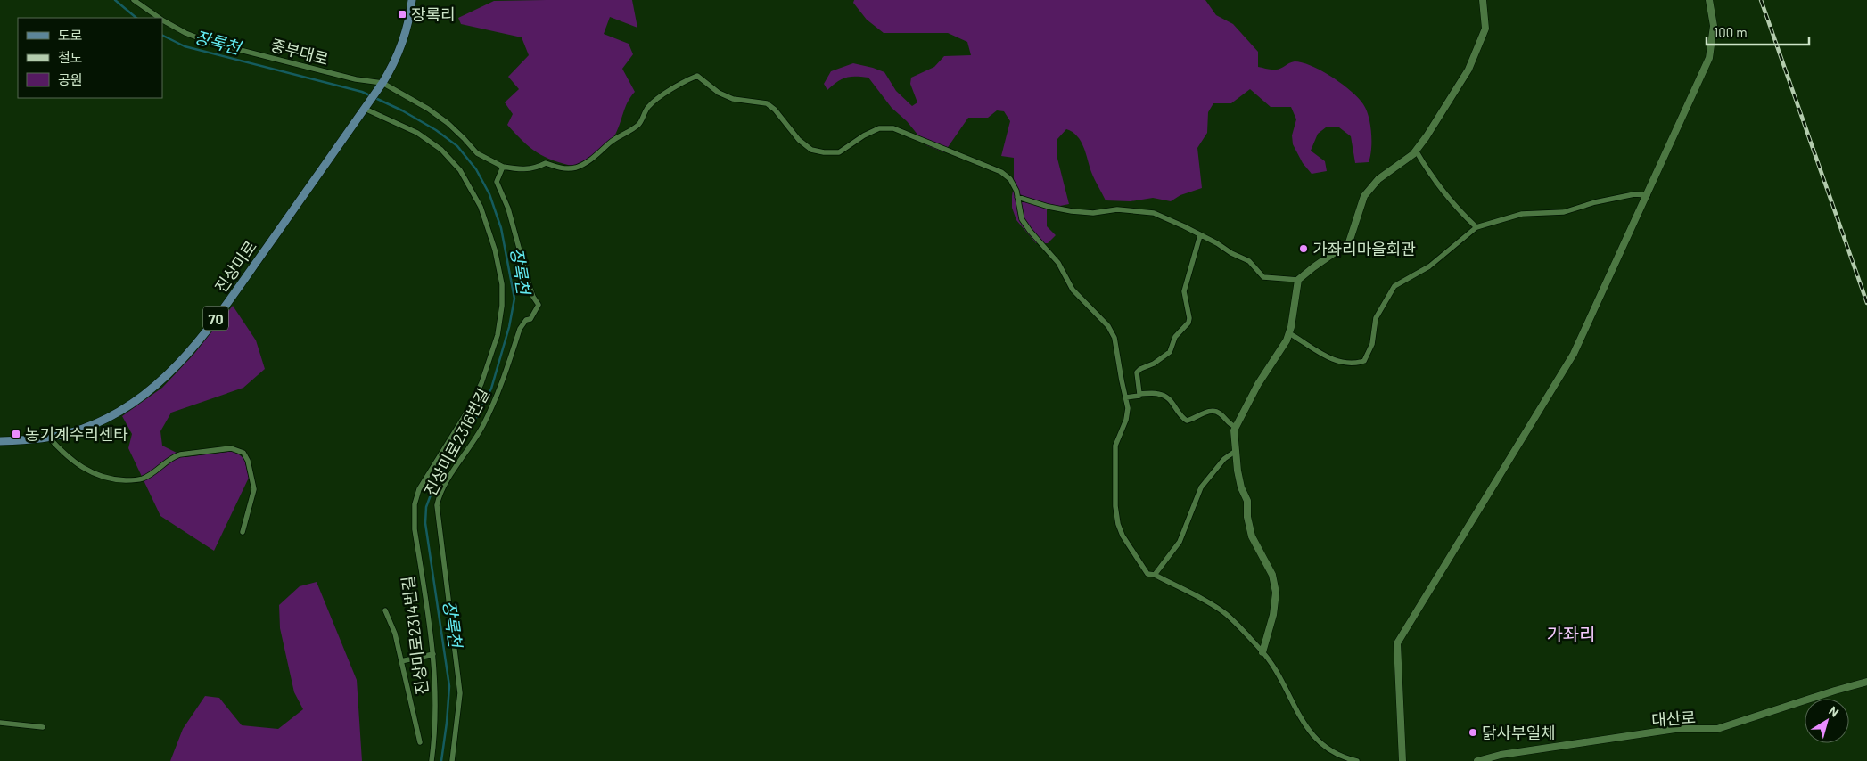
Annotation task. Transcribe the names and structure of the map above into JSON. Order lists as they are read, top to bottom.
{
  "streets": {
    "main road": ["진상미로", "70"],
    "street": [
      "중부대로",
      "진상미로2316번길",
      "진상미로2314번길",
      "대산로"
    ]
  },
  "crossings": [
    ["중부대로", "70"],
    ["진상미로", "70"],
    ["진상미로", "진상미로2314번길"],
    ["70", "진상미로2314번길"]
  ],
  "districts": ["가좌리"],
  "water": ["장록천"],
  "places": {
    "transit": ["장록리", "농기계수리센타"],
    "other": ["가좌리마을회관", "닭사부일체"]
  },
  "legend": ["도로", "철도", "공원"],
  "scale_bar": "100 m",
  "north": "top right"
}
